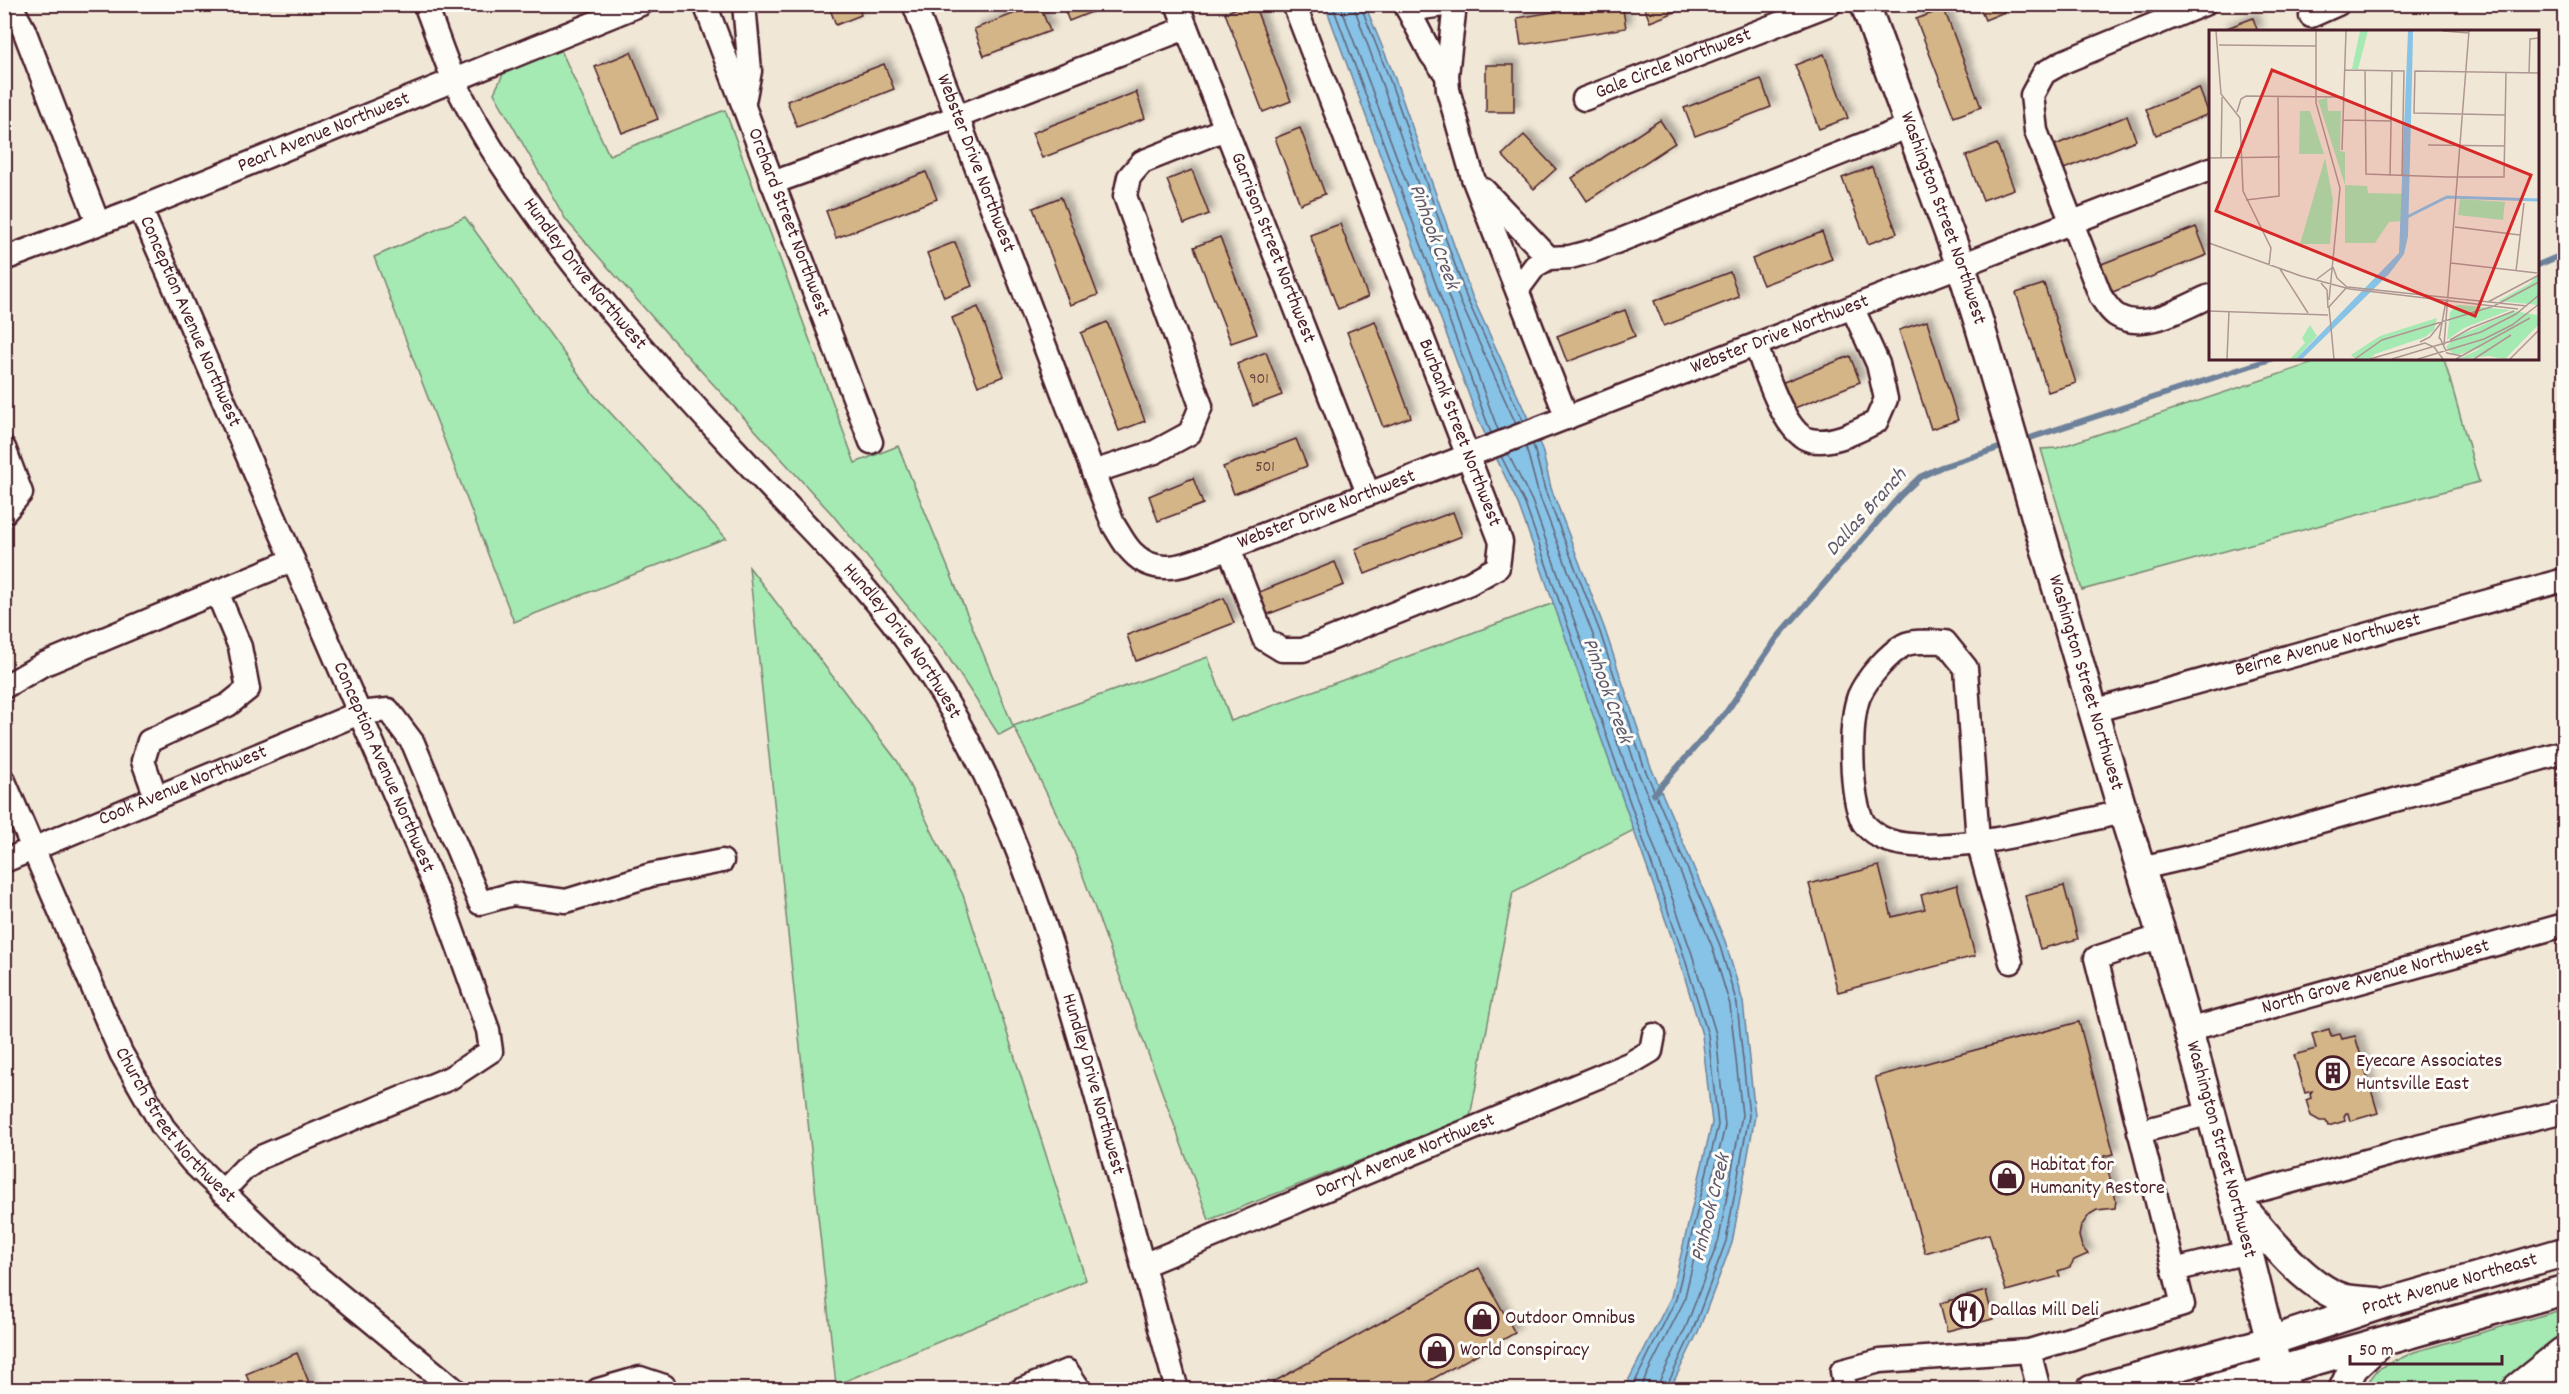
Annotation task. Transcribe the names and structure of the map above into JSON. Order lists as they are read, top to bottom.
{
  "streets": {
    "main road": ["Washington Street Northwest", "Pratt Avenue Northeast"],
    "street": [
      "Gale Circle Northwest",
      "Pearl Avenue Northwest",
      "Webster Drive Northwest",
      "Orchard Street Northwest",
      "Garrison Street Northwest",
      "Hundley Drive Northwest",
      "Conception Avenue Northwest",
      "Burbank Street Northwest",
      "Beirne Avenue Northwest",
      "Cook Avenue Northwest",
      "North Grove Avenue Northwest",
      "Church Street Northwest",
      "Darryl Avenue Northwest"
    ]
  },
  "crossings": [
    ["Pearl Avenue Northwest", "Hundley Drive Northwest"],
    ["Pearl Avenue Northwest", "Conception Avenue Northwest"],
    ["Webster Drive Northwest", "Washington Street Northwest"],
    ["Webster Drive Northwest", "Garrison Street Northwest"],
    ["Webster Drive Northwest", "Burbank Street Northwest"],
    ["Washington Street Northwest", "Beirne Avenue Northwest"],
    ["Washington Street Northwest", "North Grove Avenue Northwest"],
    ["Washington Street Northwest", "Pratt Avenue Northeast"],
    ["Hundley Drive Northwest", "Darryl Avenue Northwest"],
    ["Conception Avenue Northwest", "Cook Avenue Northwest"],
    ["Conception Avenue Northwest", "Church Street Northwest"],
    ["Cook Avenue Northwest", "Church Street Northwest"]
  ],
  "water": ["Pinhook Creek", "Dallas Branch"],
  "places": {
    "building": ["Eyecare Associates Huntsville East"],
    "shop": ["Habitat for Humanity ReStore", "Outdoor Omnibus", "World Conspiracy"],
    "restaurant": ["Dallas Mill Deli"]
  },
  "house_numbers": ["901", "501"],
  "scale_bar": "50 m"
}
